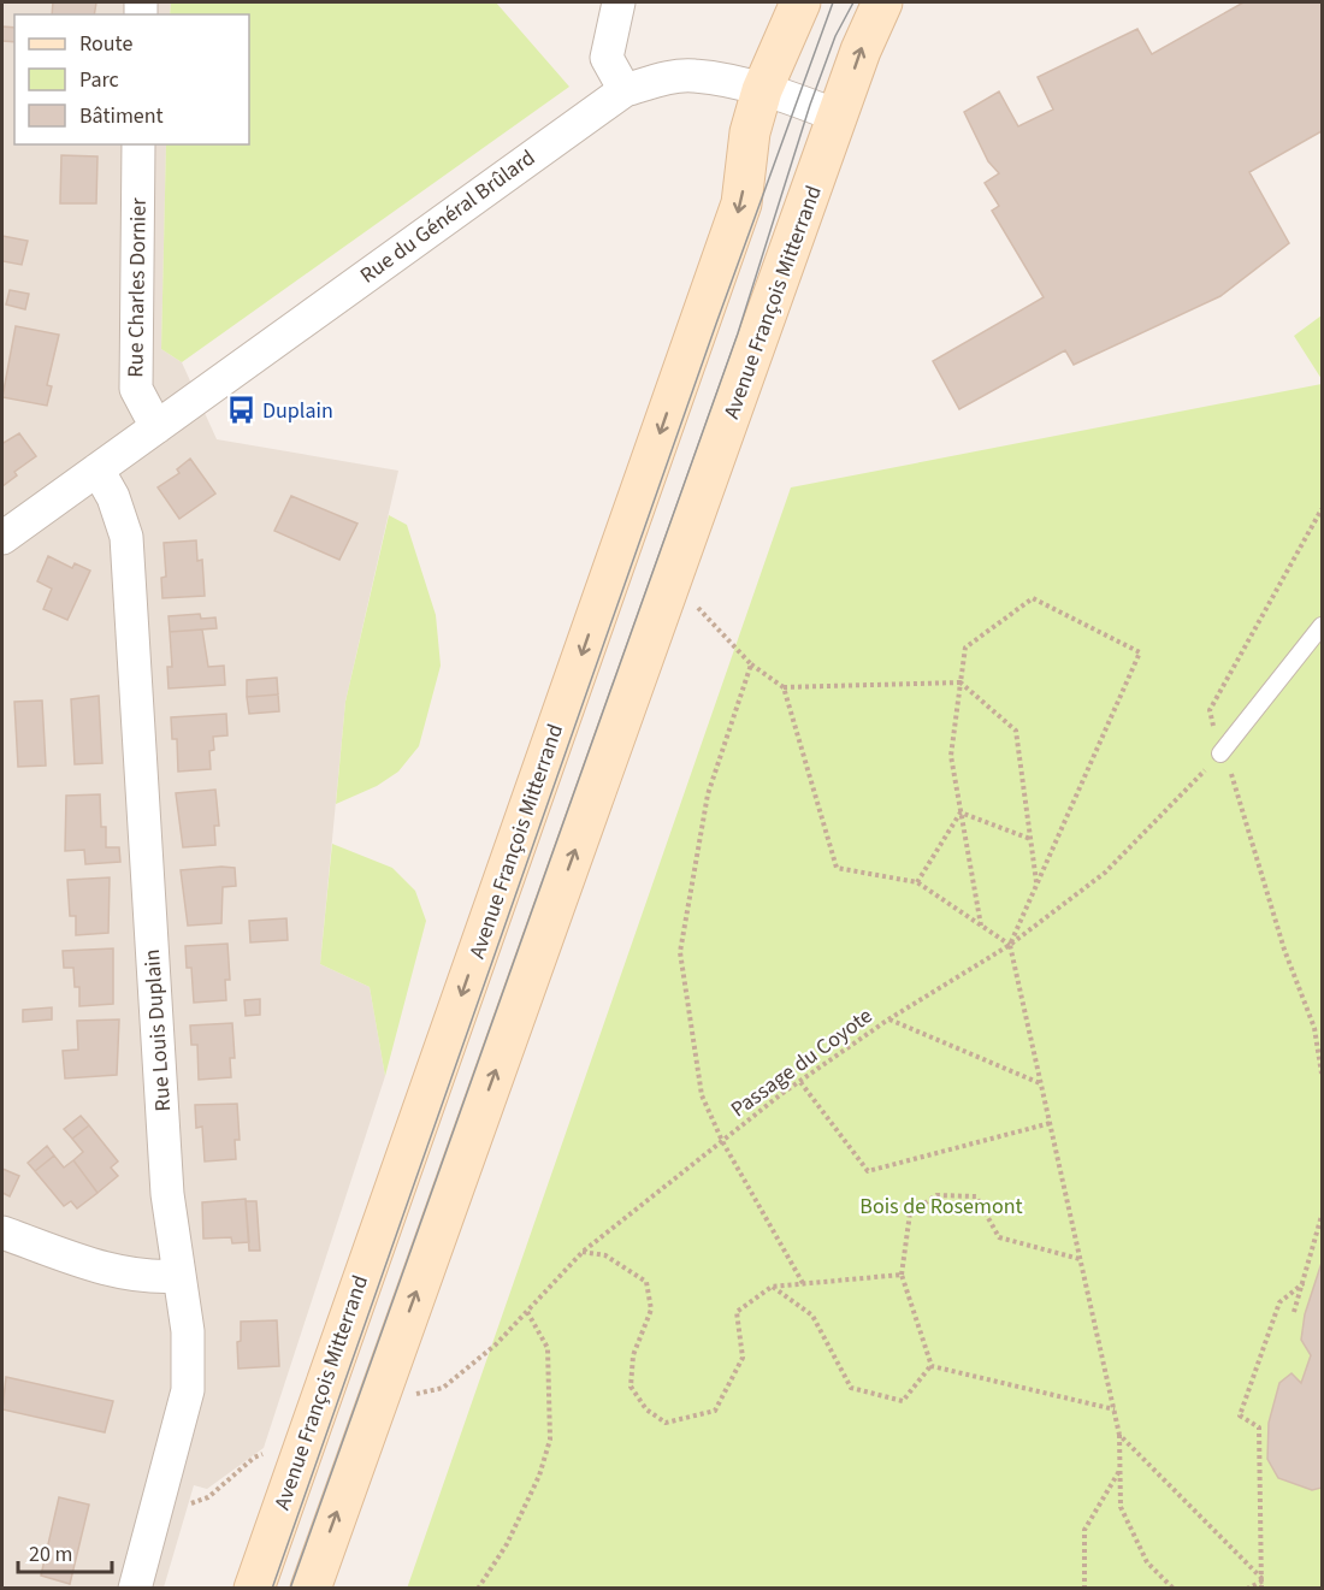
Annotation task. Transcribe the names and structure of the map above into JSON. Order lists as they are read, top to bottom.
{
  "streets": {
    "main road": ["Avenue François Mitterrand"],
    "street": ["Rue du Général Brûlard", "Rue Charles Dornier", "Rue Louis Duplain"],
    "path": ["Passage du Coyote"]
  },
  "crossings": [
    ["Rue du Général Brûlard", "Rue Charles Dornier"],
    ["Rue du Général Brûlard", "Avenue François Mitterrand"],
    ["Rue du Général Brûlard", "Rue Louis Duplain"]
  ],
  "parks": ["Bois de Rosemont"],
  "places": {
    "bus stop": ["Duplain"]
  },
  "legend": ["Route", "Parc", "Bâtiment"],
  "scale_bar": "20 m"
}
